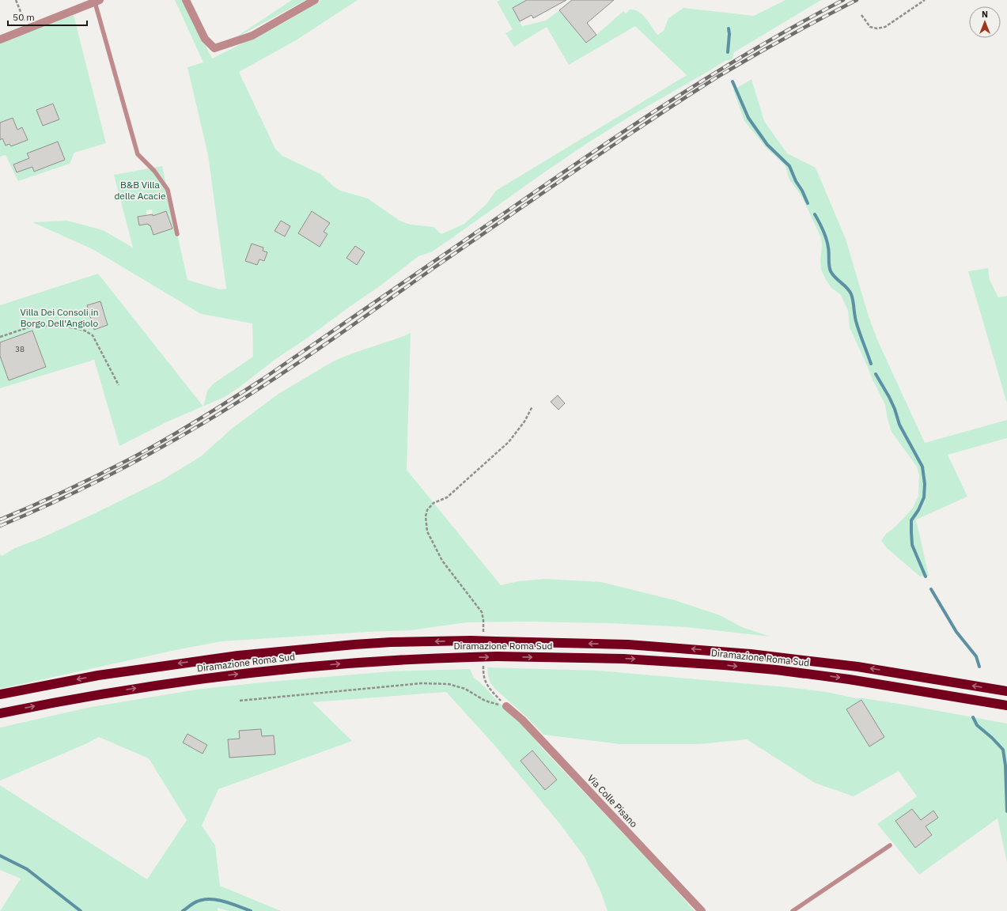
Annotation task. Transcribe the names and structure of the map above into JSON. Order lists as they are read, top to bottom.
{
  "streets": {
    "highway": ["Diramazione Roma Sud"],
    "street": ["Via Colle Pisano"]
  },
  "parks": ["B&B Villa delle Acacie", "Villa Dei Consoli in Borgo Dell'Angiolo"],
  "house_numbers": ["38"],
  "scale_bar": "50 m",
  "north": "top"
}
